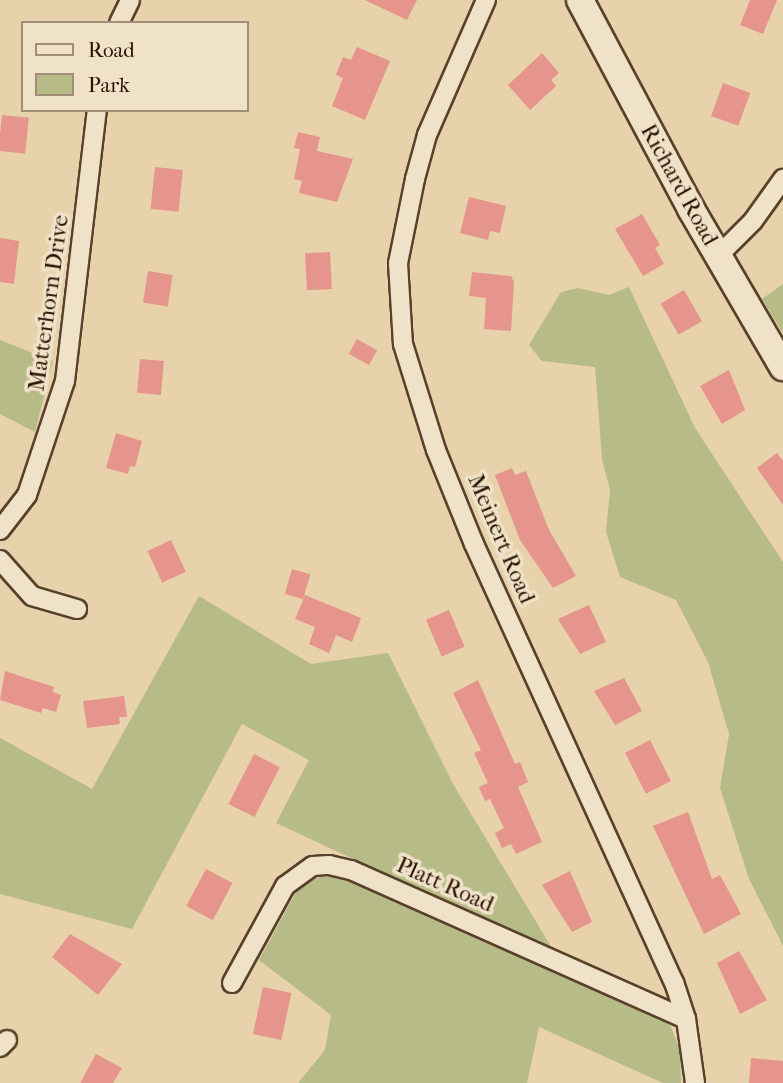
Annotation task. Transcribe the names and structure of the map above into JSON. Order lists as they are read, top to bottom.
{
  "streets": {
    "street": [
      "Richard Road",
      "Matterhorn Drive",
      "Meinert Road",
      "Platt Road"
    ]
  },
  "crossings": [
    ["Meinert Road", "Platt Road"]
  ],
  "legend": ["Road", "Park"]
}
